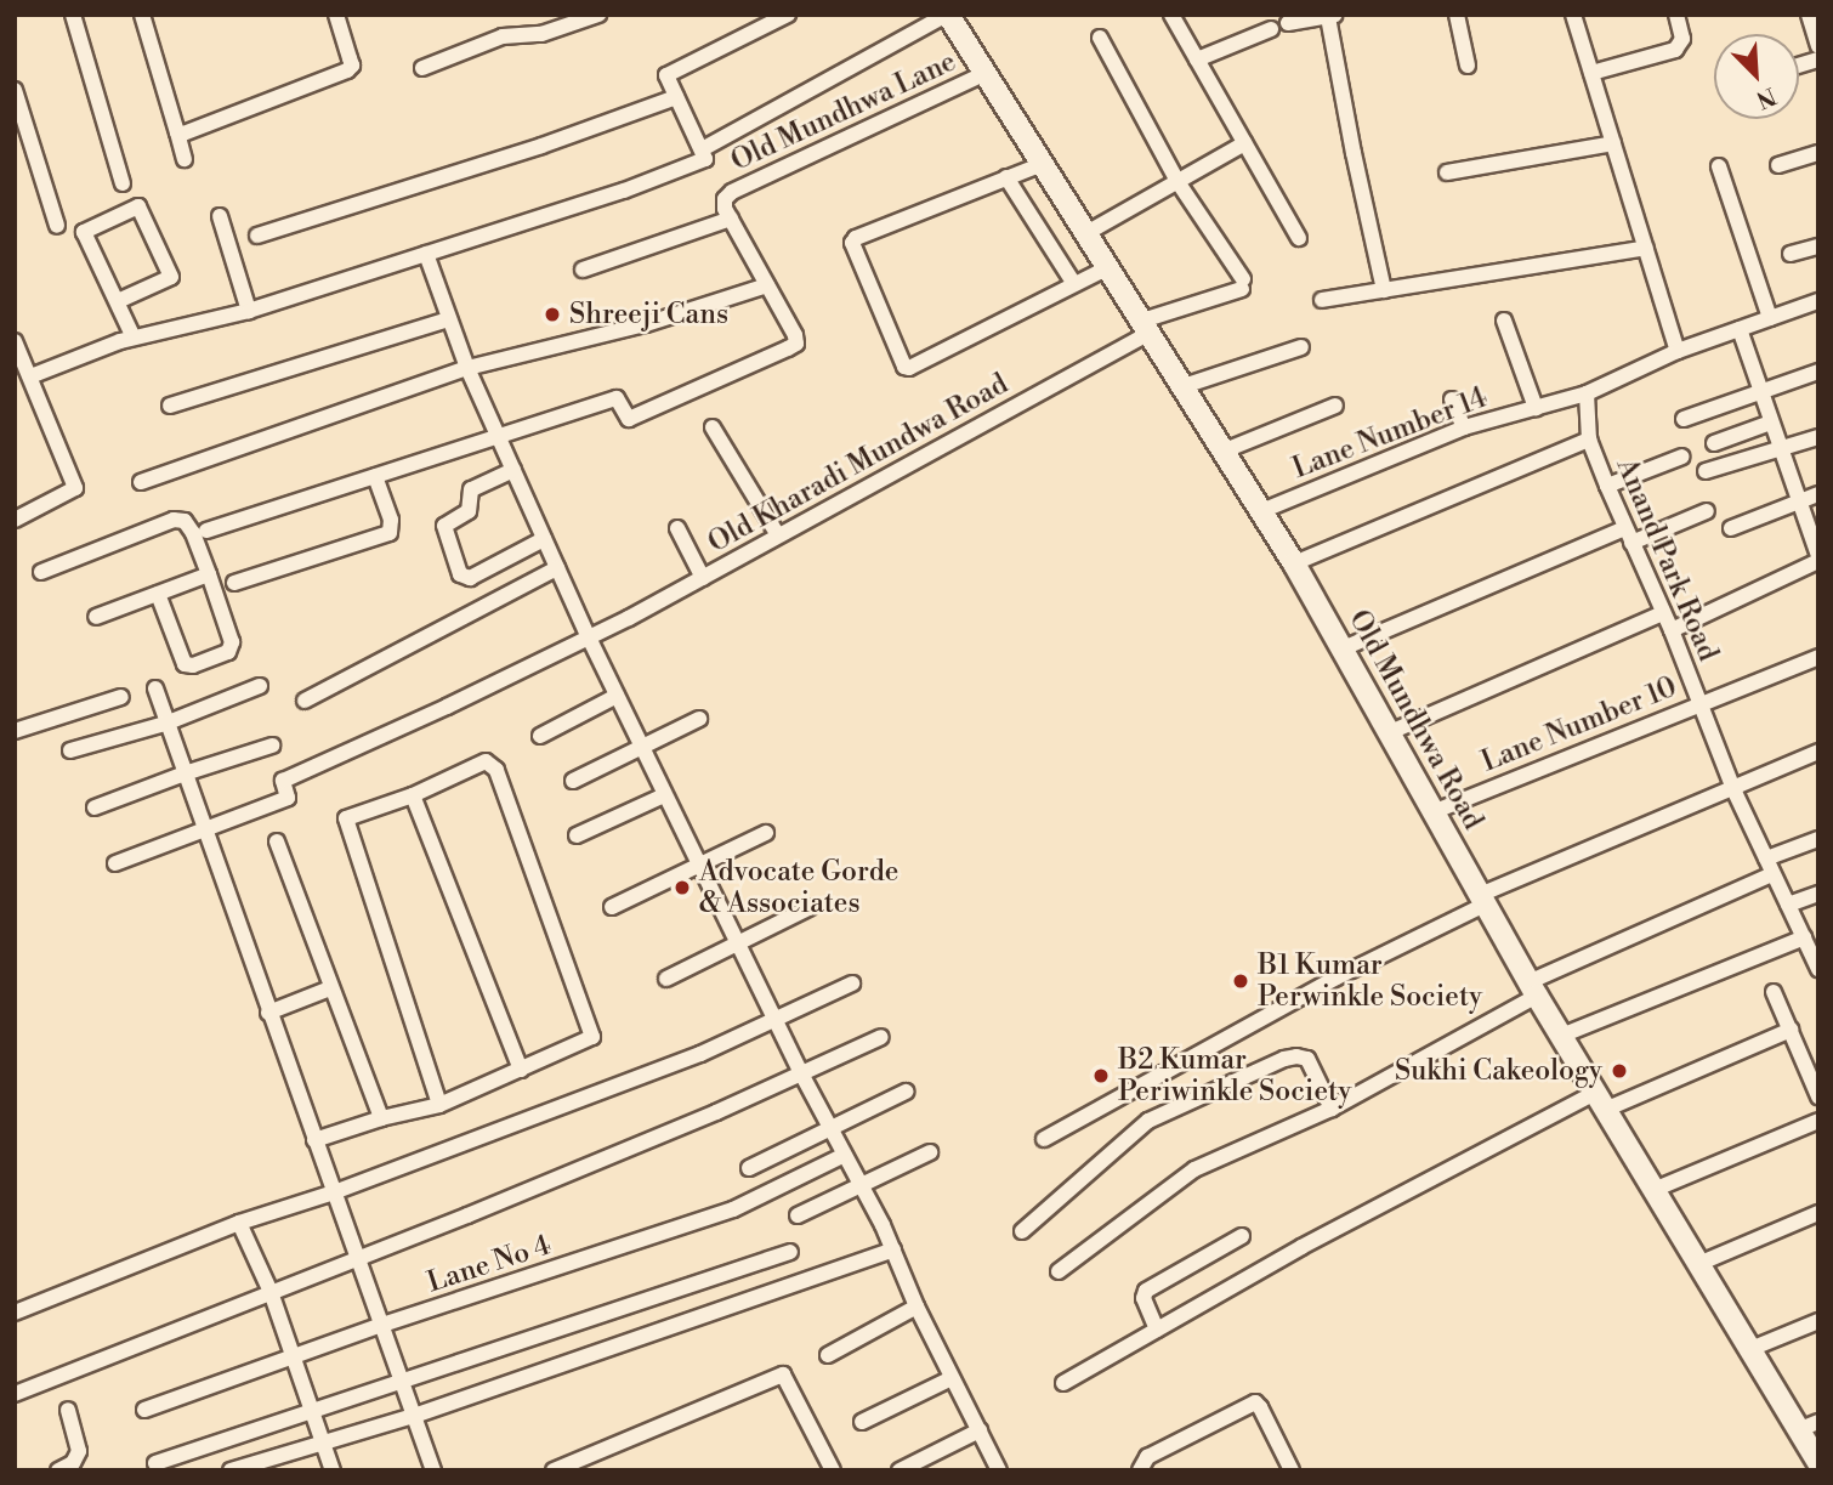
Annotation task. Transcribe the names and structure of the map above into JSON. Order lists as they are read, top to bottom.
{
  "streets": {
    "street": [
      "Old Mundhwa Lane",
      "Lane Number 14",
      "Old Kharadi Mundwa Road",
      "Anand Park Road",
      "Old Mundhwa Road",
      "Lane Number 10",
      "Lane No 4"
    ]
  },
  "crossings": [
    ["Old Mundhwa Lane", "Old Mundhwa Road"],
    ["Lane Number 14", "Anand Park Road"],
    ["Lane Number 14", "Old Mundhwa Road"],
    ["Old Kharadi Mundwa Road", "Old Mundhwa Road"],
    ["Anand Park Road", "Lane Number 10"],
    ["Old Mundhwa Road", "Lane Number 10"]
  ],
  "places": [
    "Shreeji Cans",
    "Advocate Gorde & Associates",
    "B1 Kumar Perwinkle Society",
    "Sukhi Cakeology",
    "B2 Kumar Periwinkle Society"
  ],
  "north": "bottom right"
}
